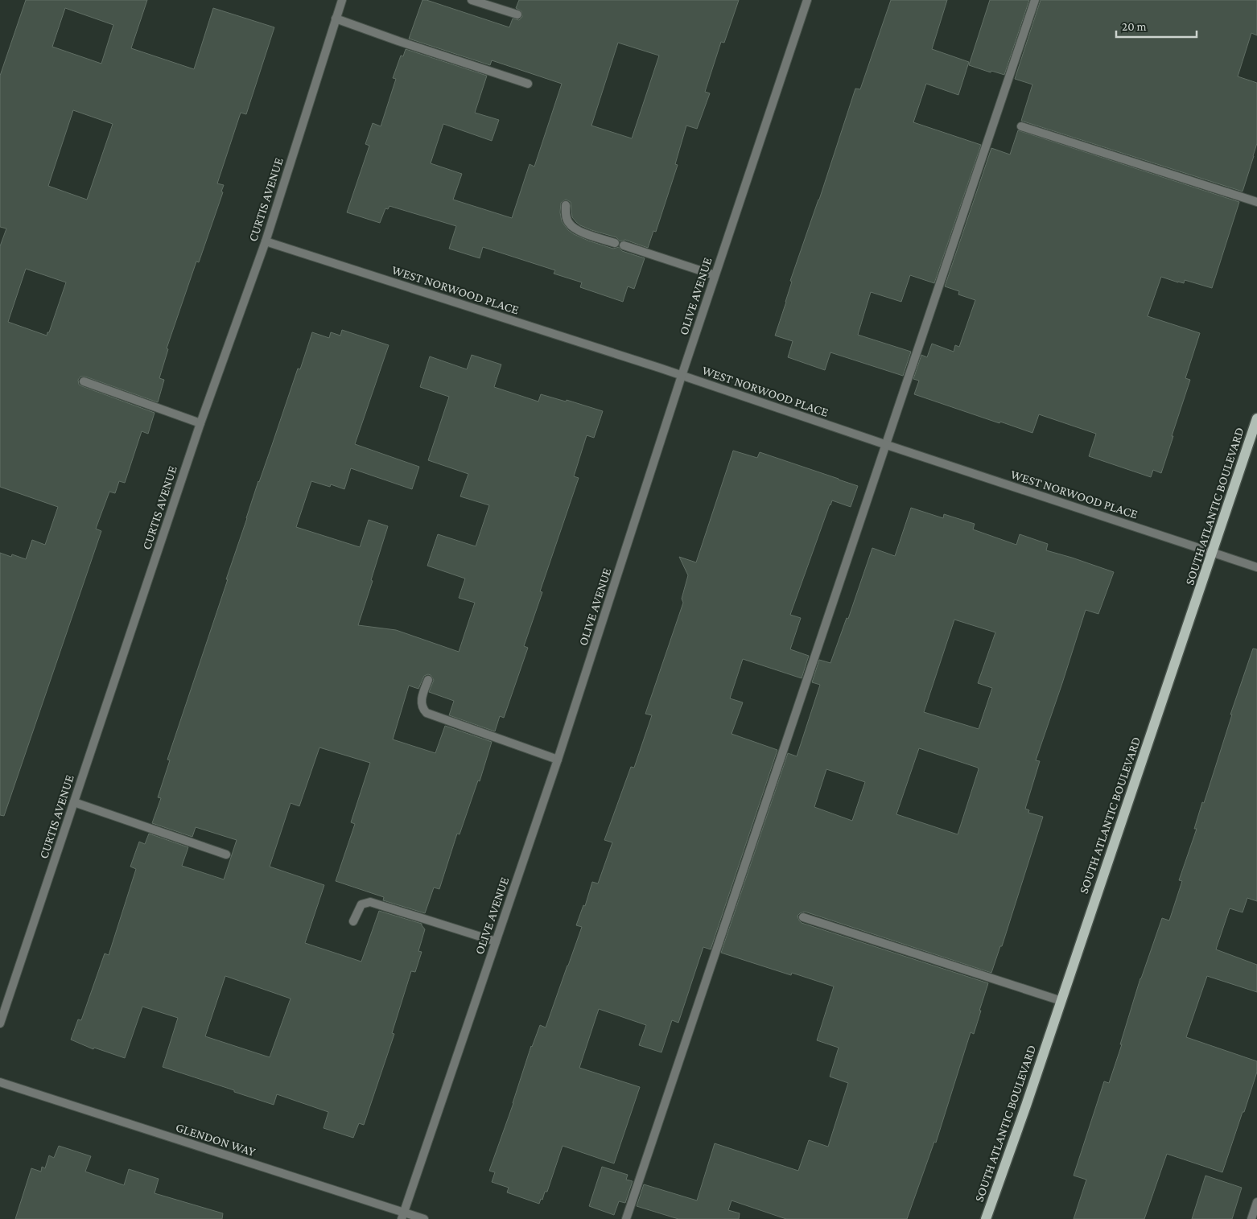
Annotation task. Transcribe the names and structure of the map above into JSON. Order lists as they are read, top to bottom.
{
  "streets": {
    "main road": ["SOUTH ATLANTIC BOULEVARD"],
    "street": [
      "CURTIS AVENUE",
      "WEST NORWOOD PLACE",
      "OLIVE AVENUE",
      "GLENDON WAY"
    ]
  },
  "crossings": [
    ["CURTIS AVENUE", "WEST NORWOOD PLACE"],
    ["WEST NORWOOD PLACE", "OLIVE AVENUE"],
    ["WEST NORWOOD PLACE", "SOUTH ATLANTIC BOULEVARD"],
    ["OLIVE AVENUE", "GLENDON WAY"]
  ],
  "scale_bar": "20 m"
}
